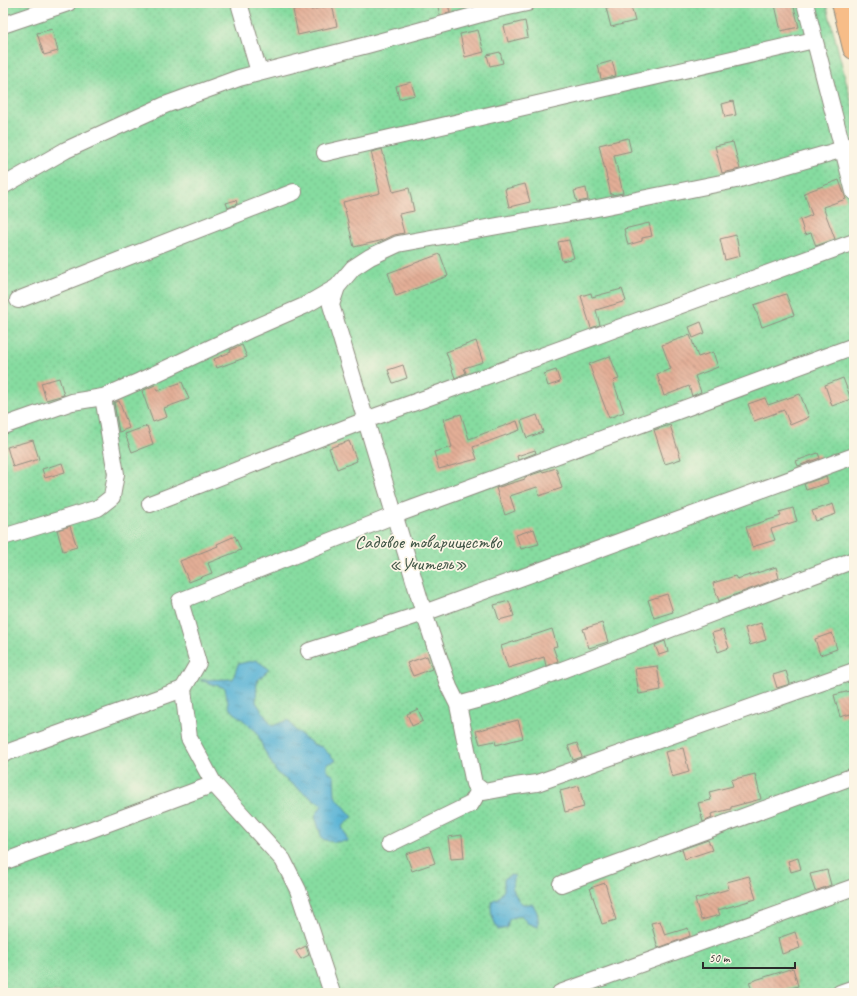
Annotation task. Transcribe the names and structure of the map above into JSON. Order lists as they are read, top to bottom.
{
  "parks": ["Садовое товарищество «Учитель»"],
  "scale_bar": "50 m"
}
